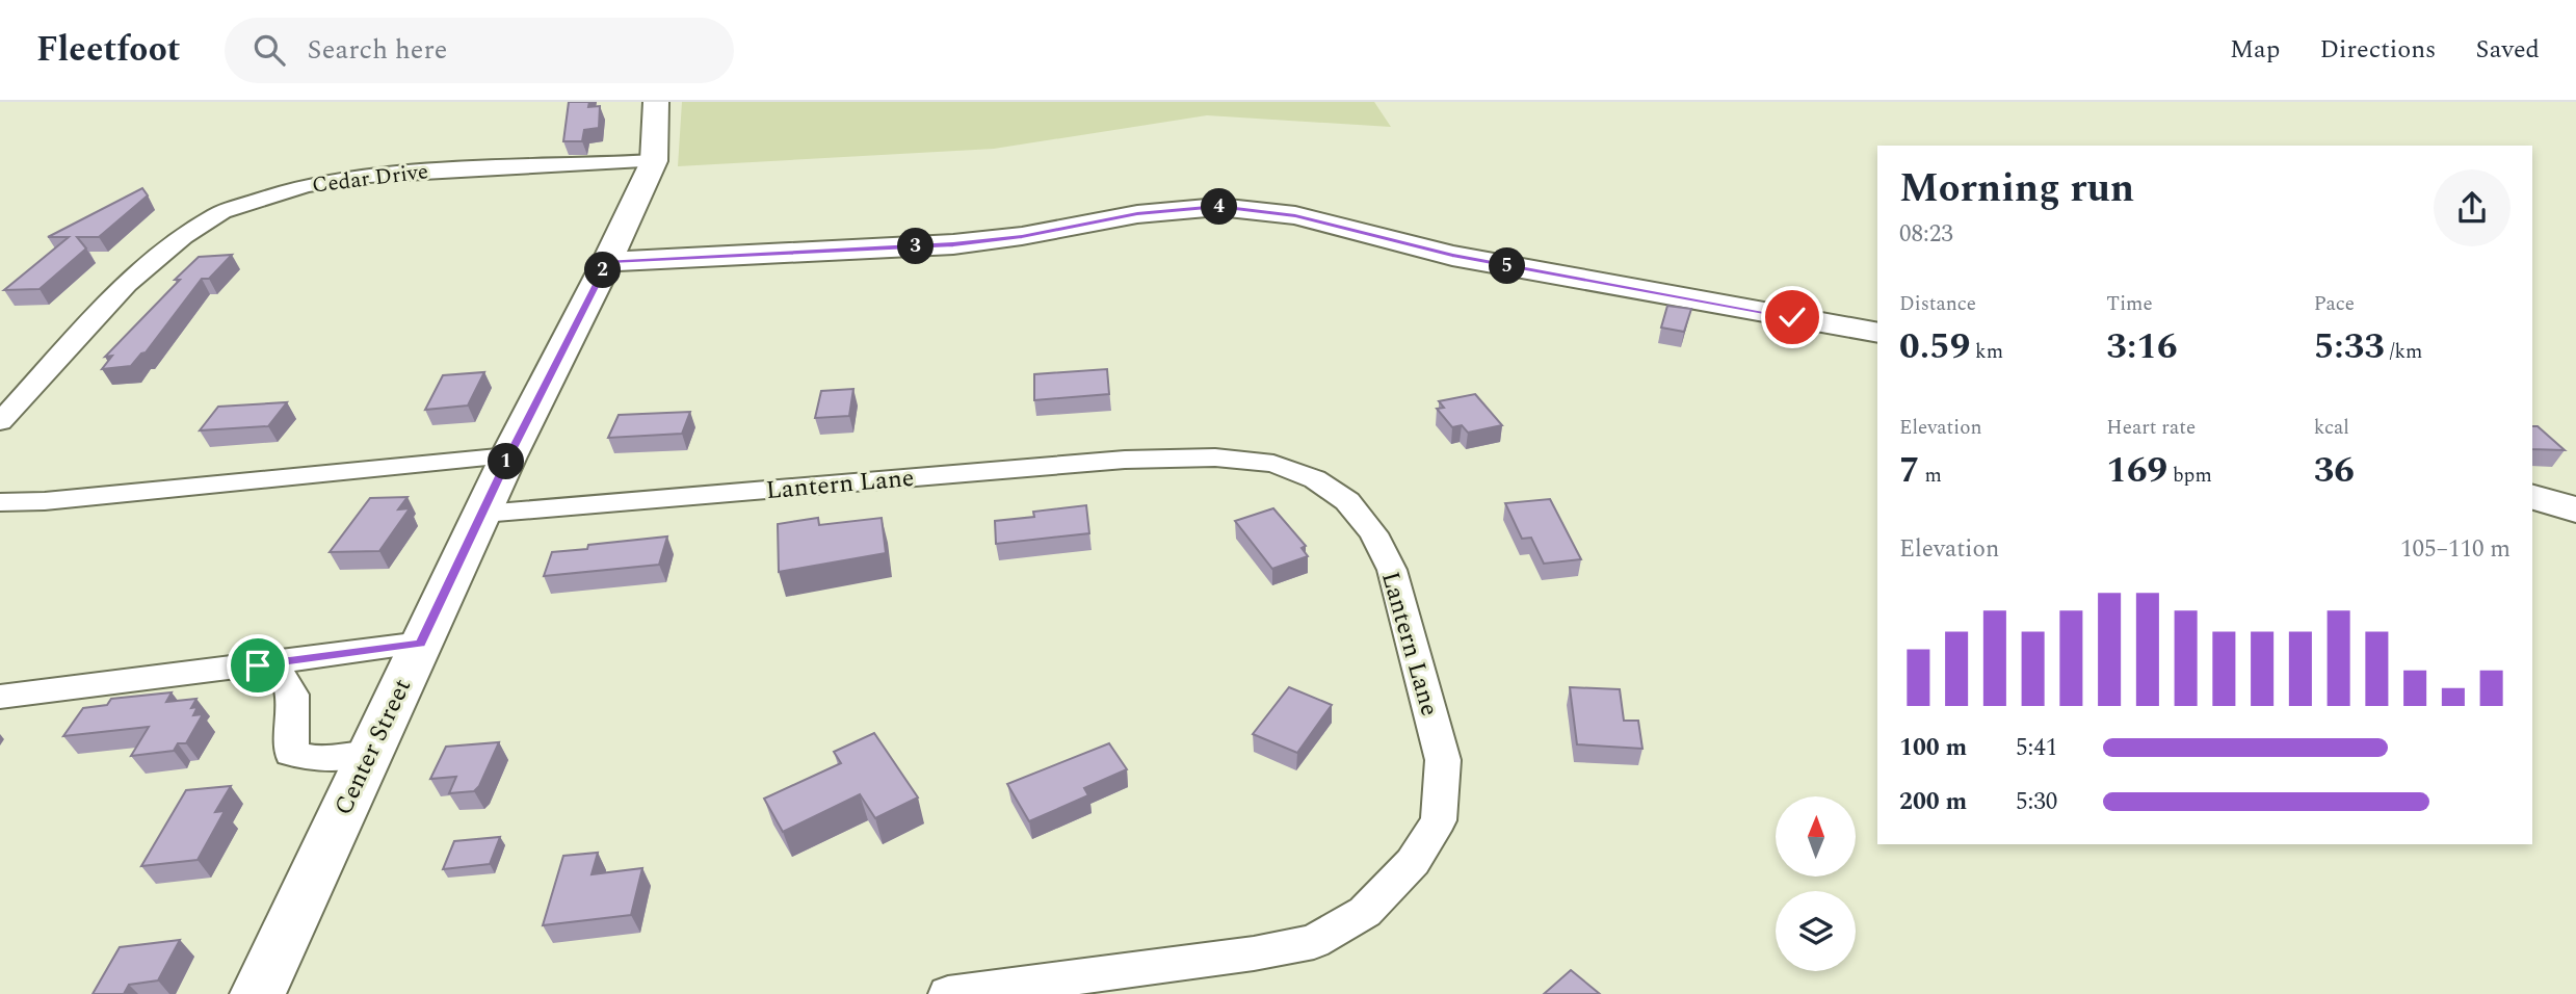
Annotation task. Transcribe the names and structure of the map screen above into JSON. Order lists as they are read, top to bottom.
{
  "streets": {
    "main road": ["Center Street"],
    "street": ["Cedar Drive", "Lantern Lane"]
  },
  "crossings": [
    ["Cedar Drive", "Center Street"],
    ["Lantern Lane", "Center Street"]
  ],
  "north": "top",
  "page": {
    "header": "Fleetfoot",
    "search": "Search here",
    "nav": ["Map", "Directions", "Saved"],
    "heading": ["Morning run", "08:23"],
    "pins": [
      "4",
      "3",
      "5",
      "2",
      "1"
    ],
    "stats": [
      ["Distance", "0.59 km"],
      ["Time", "3:16"],
      ["Pace", "5:33 /km"],
      ["Elevation", "7 m"],
      ["Heart rate", "169 bpm"],
      ["kcal", "36"]
    ],
    "chart": ["Elevation", "105–110 m"],
    "list": [
      {
        "name": "100 m",
        "note": "5:41"
      },
      {
        "name": "200 m",
        "note": "5:30"
      }
    ]
  }
}
